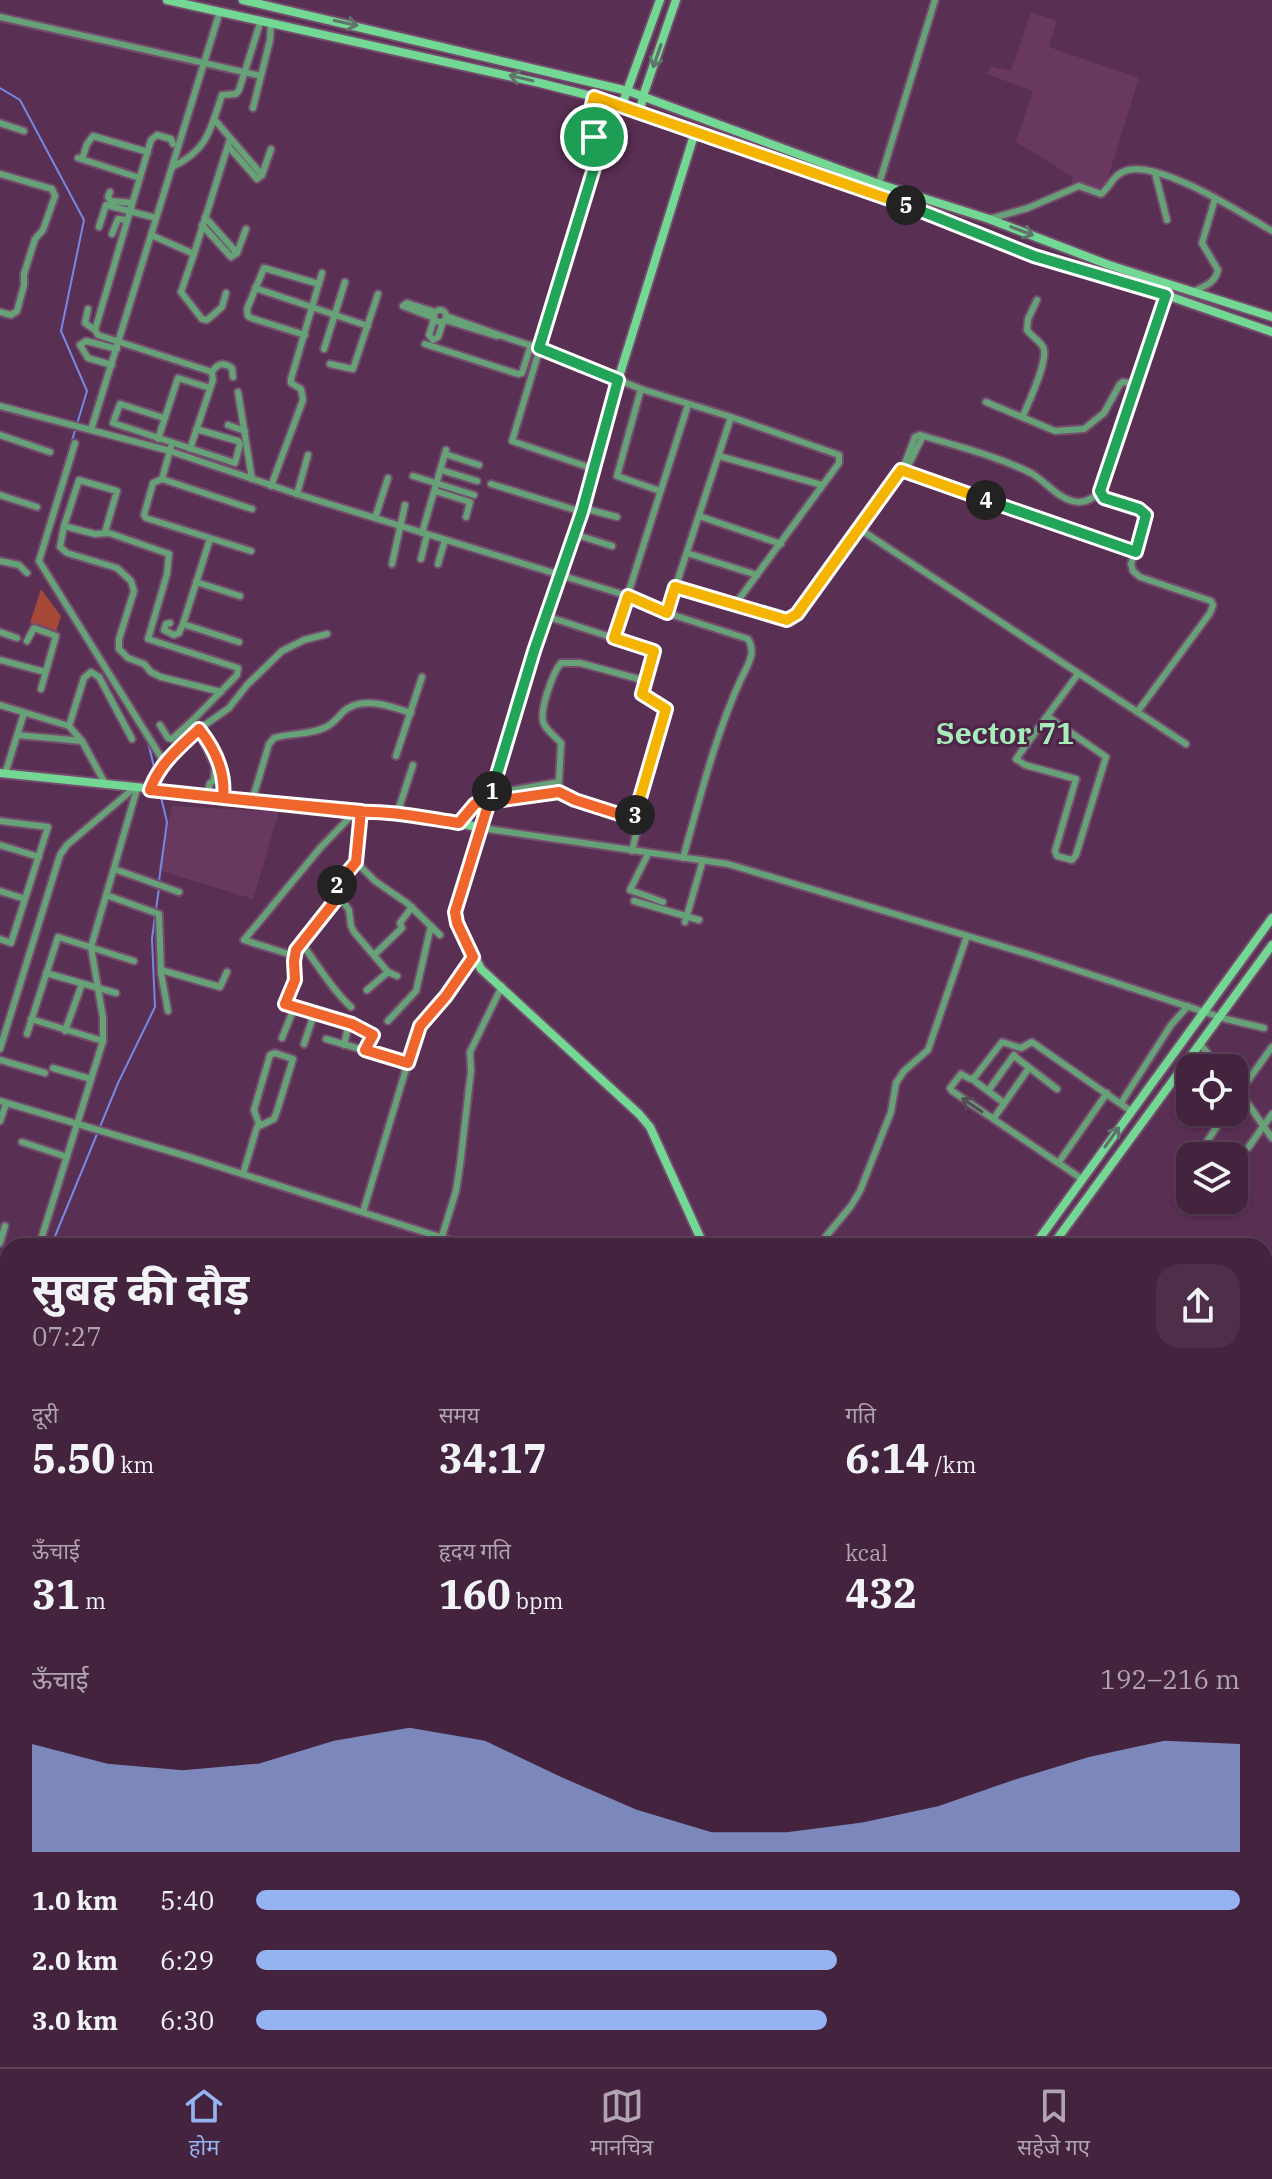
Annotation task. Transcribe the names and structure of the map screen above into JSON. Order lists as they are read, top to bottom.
{
  "districts": ["Sector 71"],
  "page": {
    "pins": [
      "5",
      "4",
      "1",
      "3",
      "2"
    ],
    "heading": ["सुबह की दौड़", "07:27"],
    "stats": [
      ["दूरी", "5.50 km"],
      ["समय", "34:17"],
      ["गति", "6:14 /km"],
      ["ऊँचाई", "31 m"],
      ["हृदय गति", "160 bpm"],
      ["kcal", "432"]
    ],
    "chart": ["ऊँचाई", "192–216 m"],
    "list": [
      {
        "name": "1.0 km",
        "note": "5:40"
      },
      {
        "name": "2.0 km",
        "note": "6:29"
      },
      {
        "name": "3.0 km",
        "note": "6:30"
      }
    ],
    "tabs": ["होम", "मानचित्र", "सहेजे गए"]
  }
}
